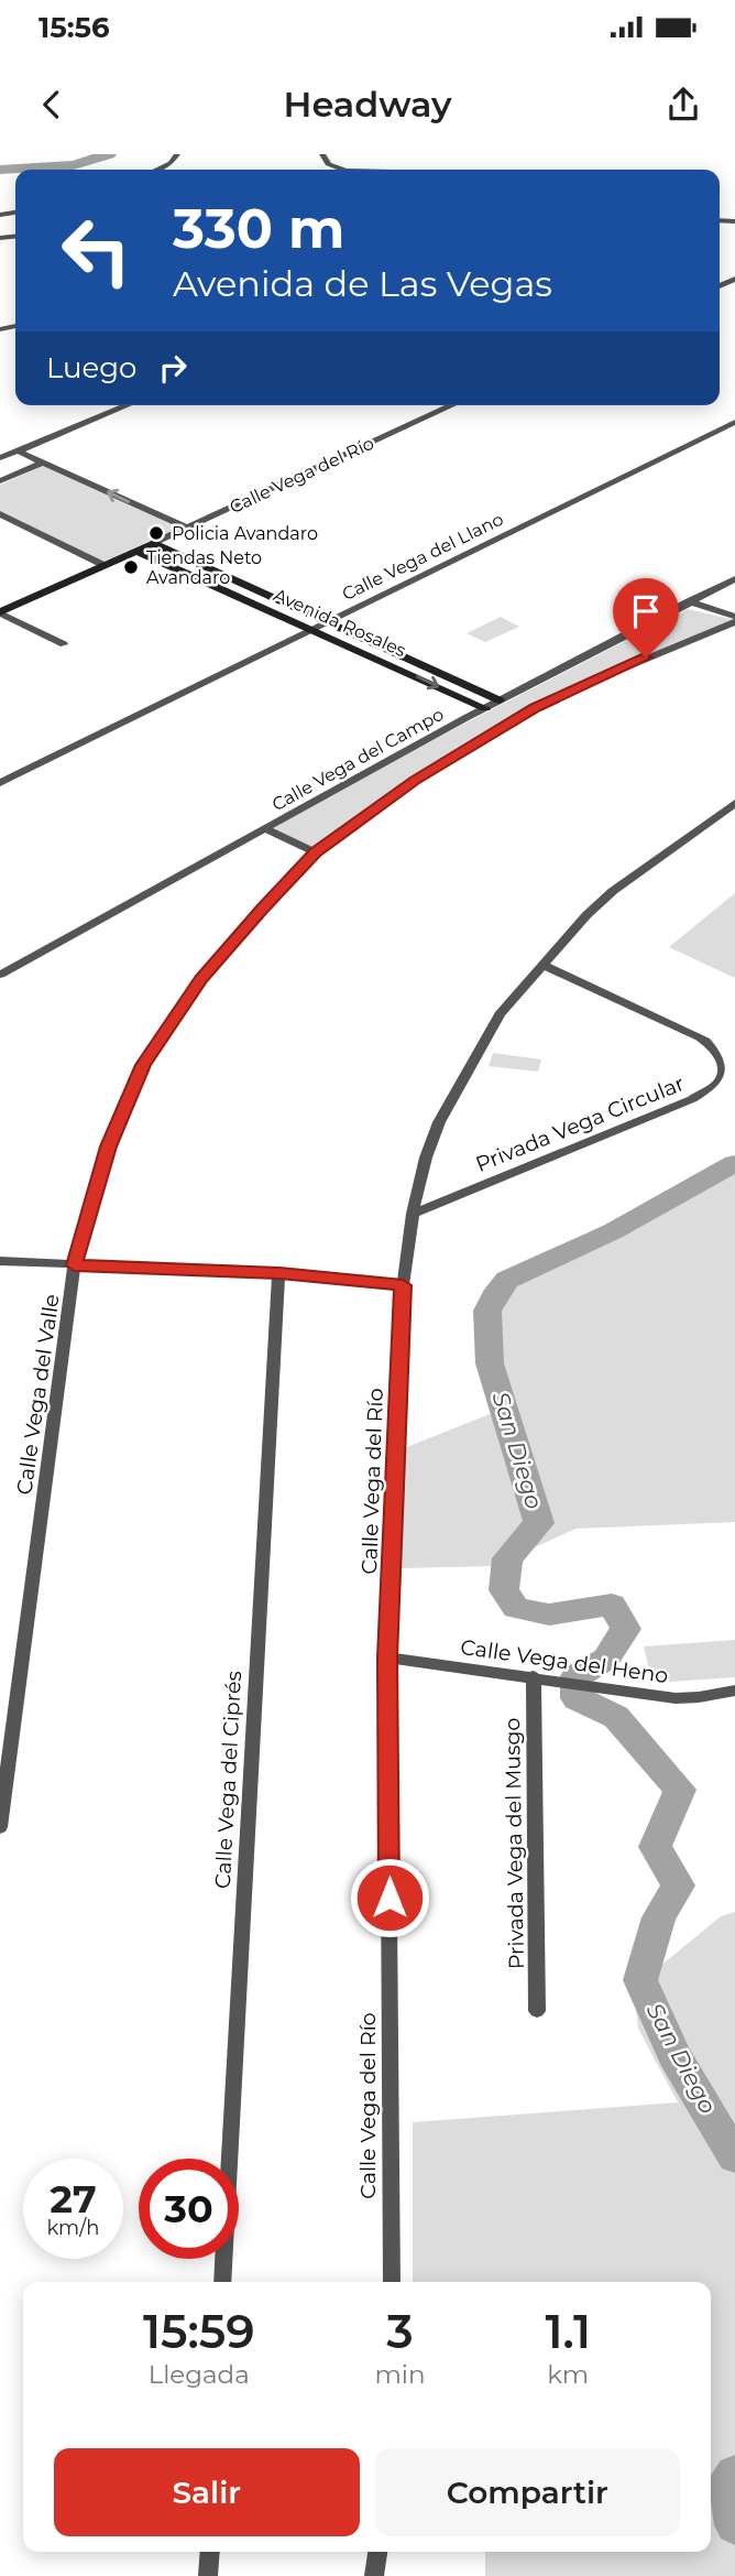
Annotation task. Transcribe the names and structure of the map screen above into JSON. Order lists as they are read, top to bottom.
{
  "streets": {
    "street": [
      "Calle Vega del Río",
      "Calle Vega del Llano",
      "Avenida Rosales",
      "Calle Vega del Campo",
      "Privada Vega Circular",
      "Calle Vega del Valle",
      "Calle Vega del Heno",
      "Calle Vega del Ciprés",
      "Privada Vega del Musgo"
    ]
  },
  "crossings": [
    ["Calle Vega del Río", "Avenida Rosales"],
    ["Calle Vega del Río", "Privada Vega Circular"],
    ["Calle Vega del Río", "Calle Vega del Heno"],
    ["Calle Vega del Llano", "Avenida Rosales"],
    ["Avenida Rosales", "Calle Vega del Campo"],
    ["Calle Vega del Heno", "Privada Vega del Musgo"]
  ],
  "water": ["San Diego"],
  "places": ["Policia Avandaro", "Tiendas Neto Avandaro"],
  "page": {
    "status": "15:56",
    "header": "Headway",
    "turn": ["330 m", "Avenida de Las Vegas"],
    "then": "Luego",
    "speed": "27 km/h",
    "limit": "30",
    "eta": [
      "15:59",
      "Llegada",
      "3",
      "min",
      "1.1",
      "km"
    ],
    "buttons": ["Salir", "Compartir"]
  }
}
